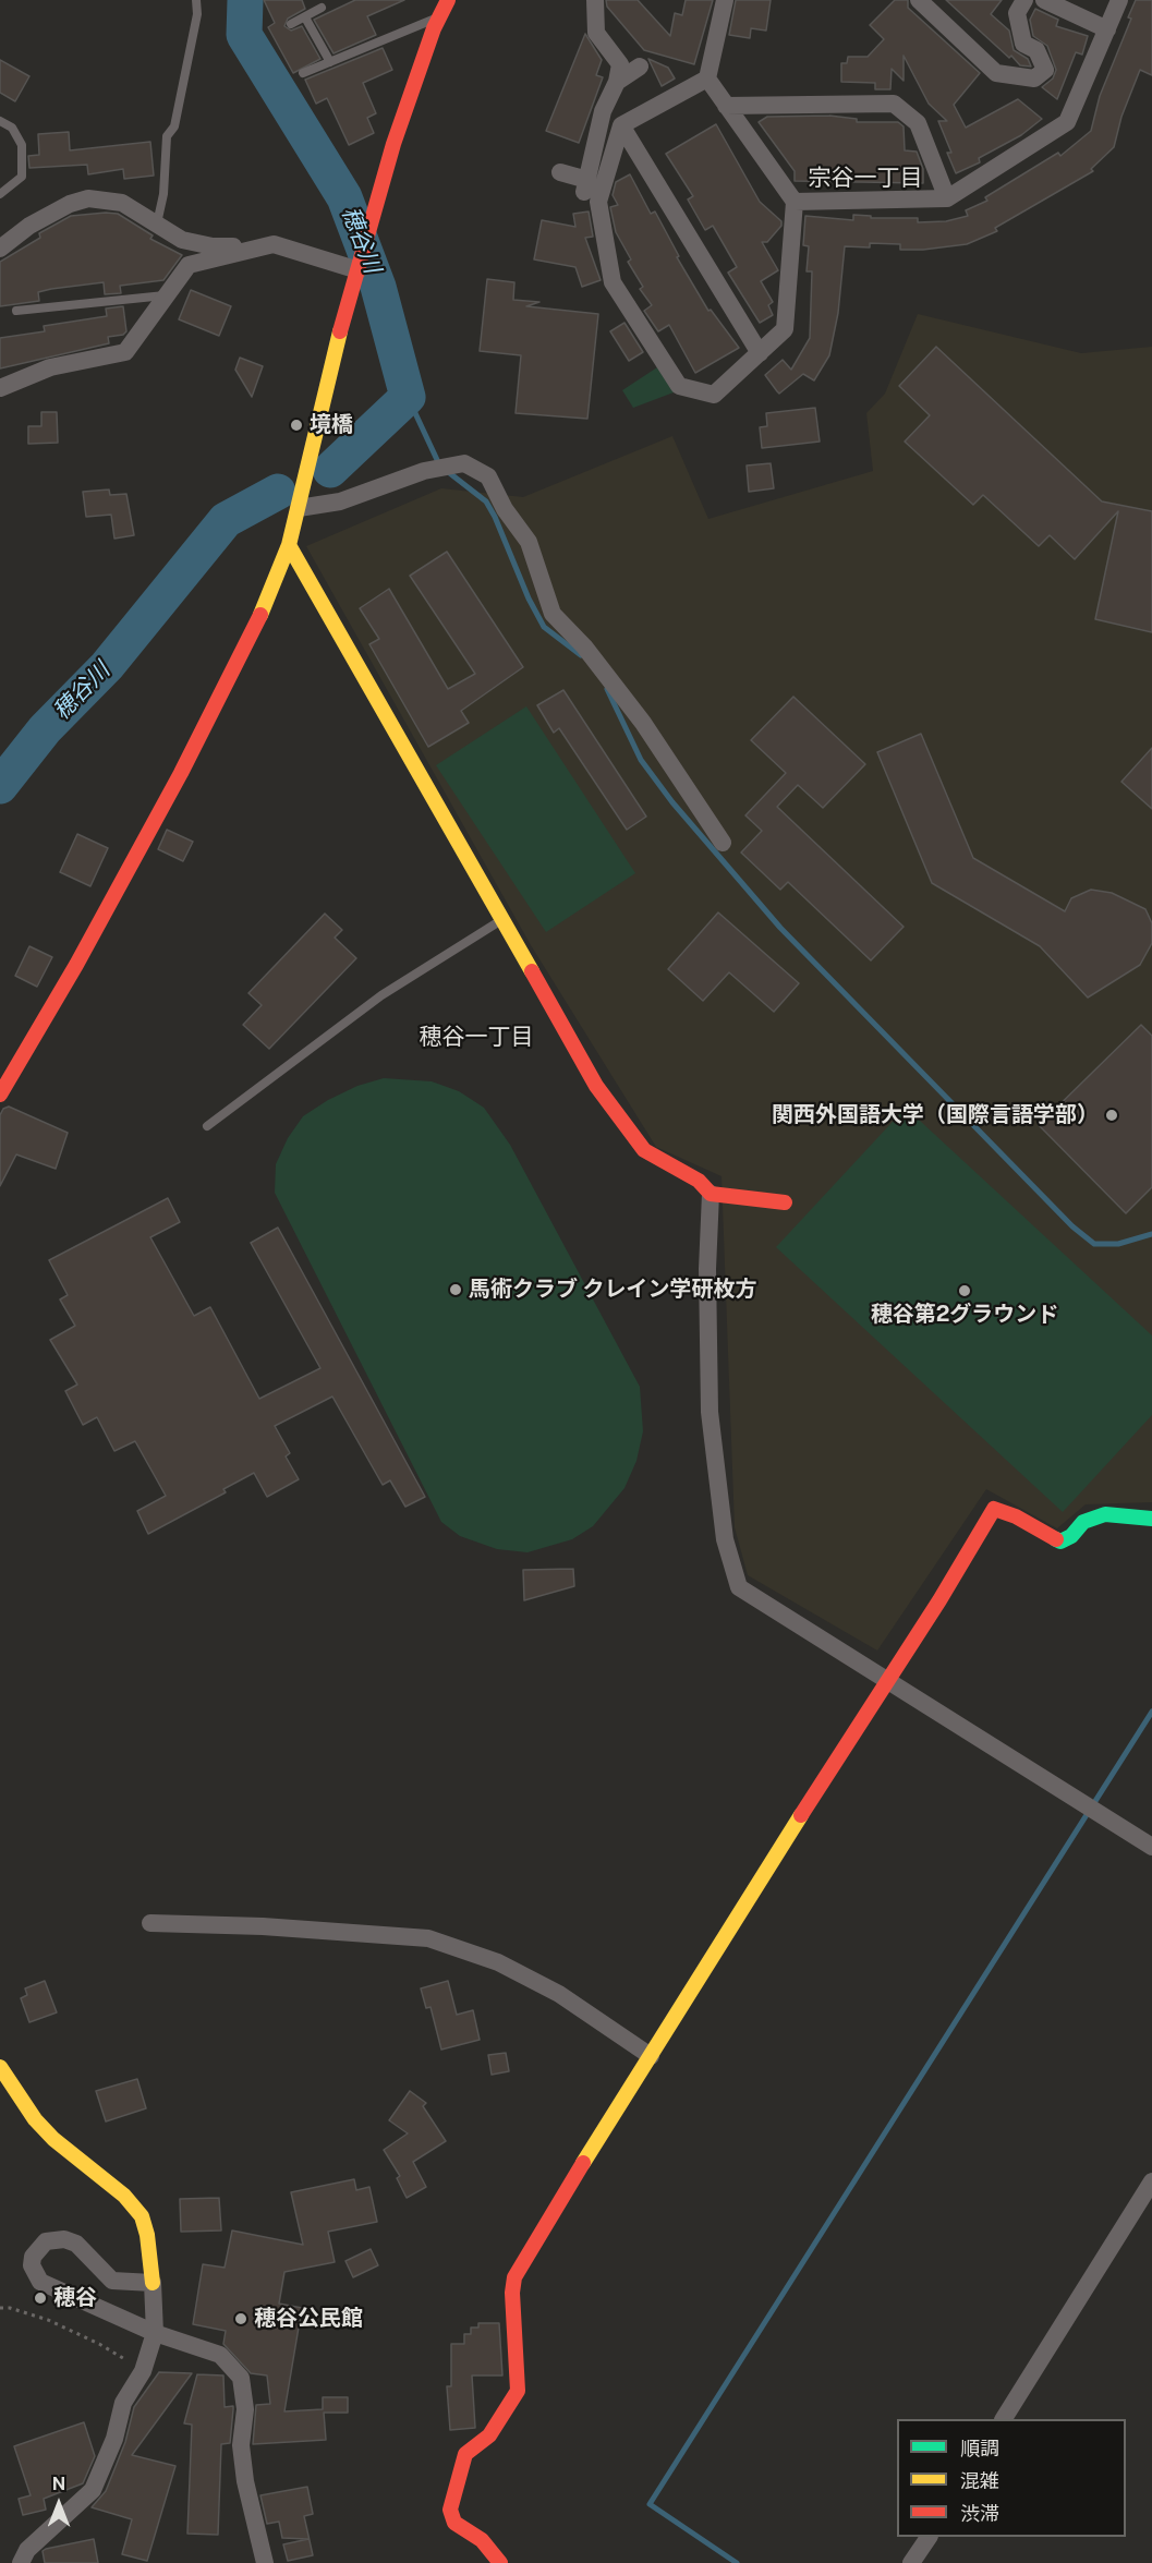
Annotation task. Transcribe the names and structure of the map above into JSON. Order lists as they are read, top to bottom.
{
  "districts": ["宗谷一丁目", "穂谷一丁目"],
  "water": ["穂谷川"],
  "places": [
    "境橋",
    "関西外国語大学（国際言語学部）",
    "馬術クラブ クレイン学研枚方",
    "穂谷第2グラウンド",
    "穂谷",
    "穂谷公民館"
  ],
  "legend": ["順調", "混雑", "渋滞"],
  "north": "top"
}
